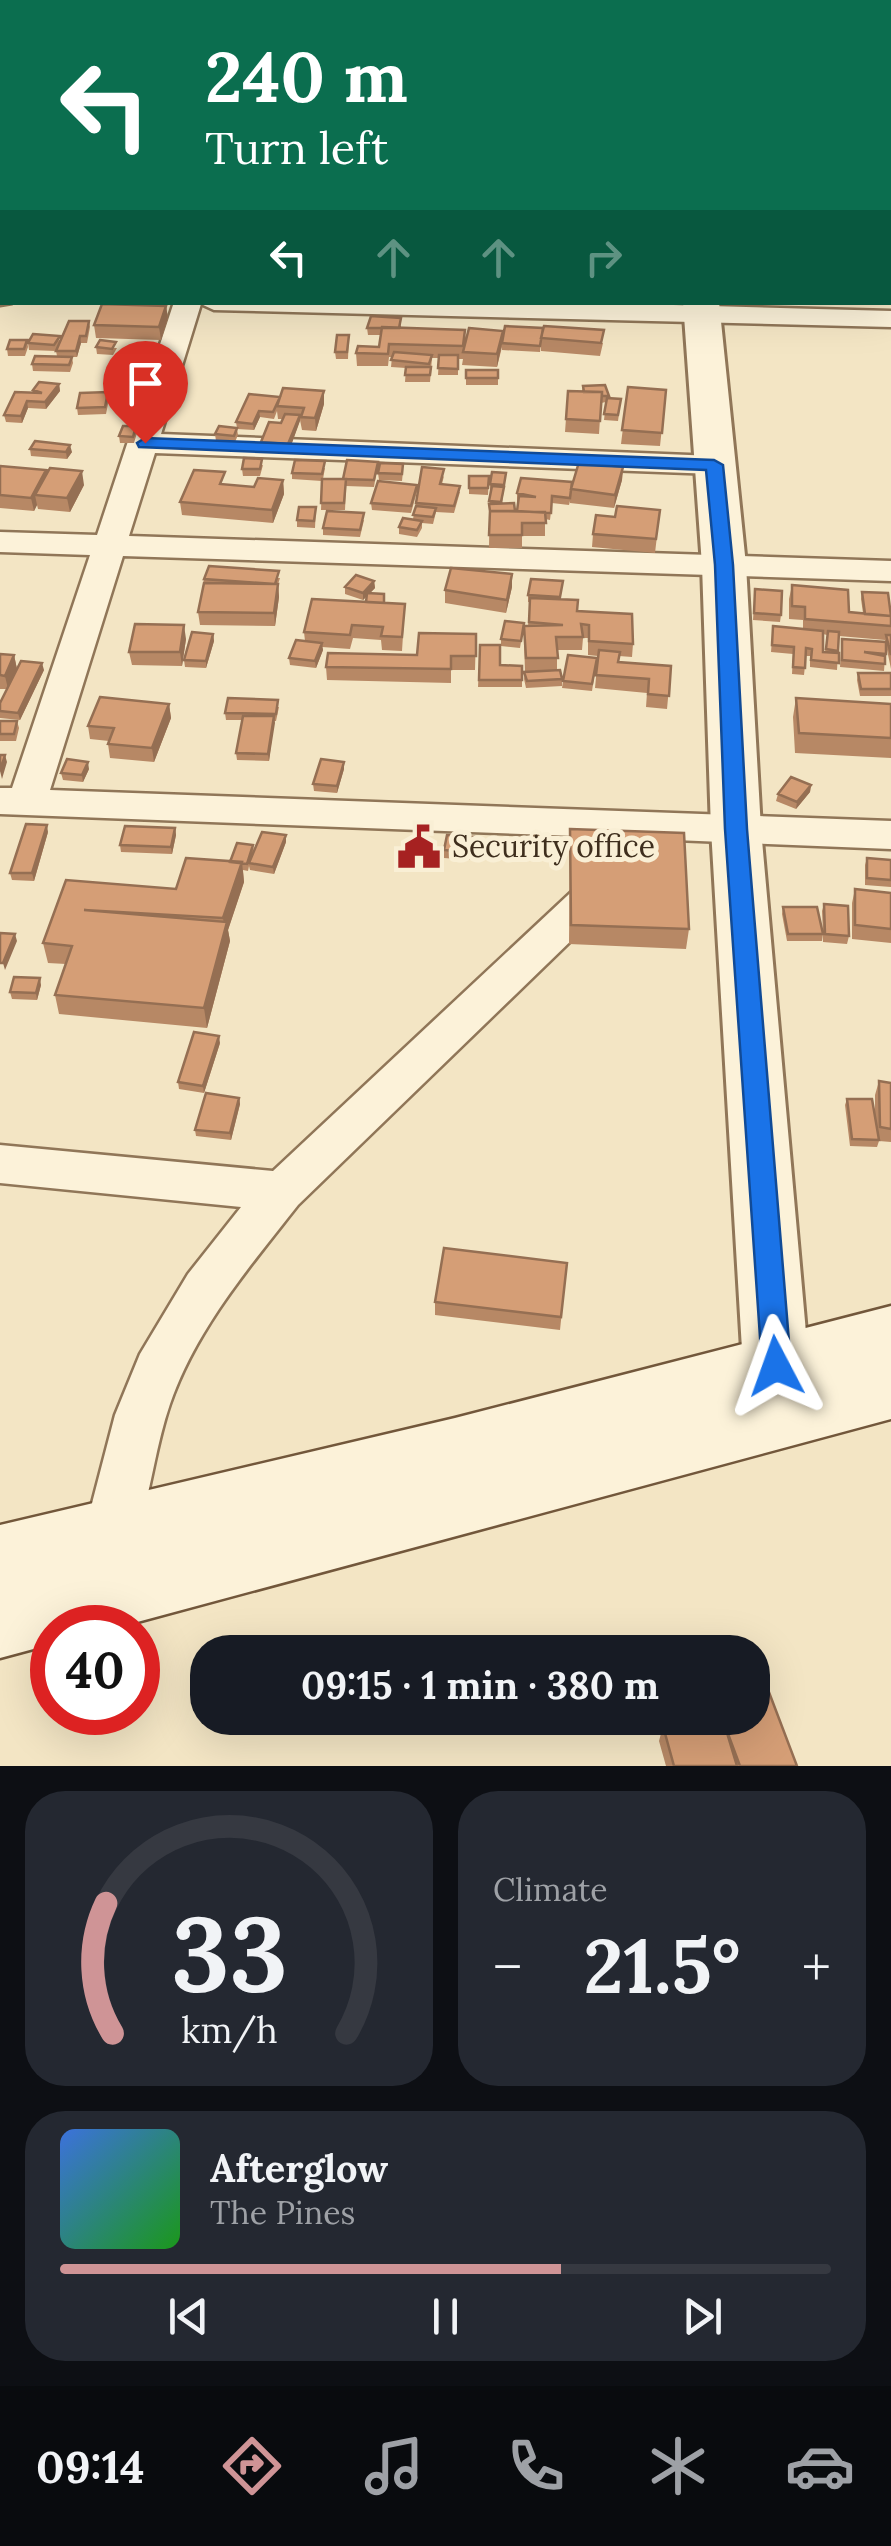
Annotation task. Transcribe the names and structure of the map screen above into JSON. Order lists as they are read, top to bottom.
{
  "places": {
    "public building": ["Security office"]
  },
  "page": {
    "turn": ["240 m", "Turn left"],
    "limit": "40",
    "trip": "09:15 · 1 min · 380 m",
    "tile": "Climate",
    "heat": ["−", "21.5°", "+"],
    "song": ["Afterglow", "The Pines"],
    "tabs": "09:14",
    "gauge": ["33", "km/h"]
  }
}
